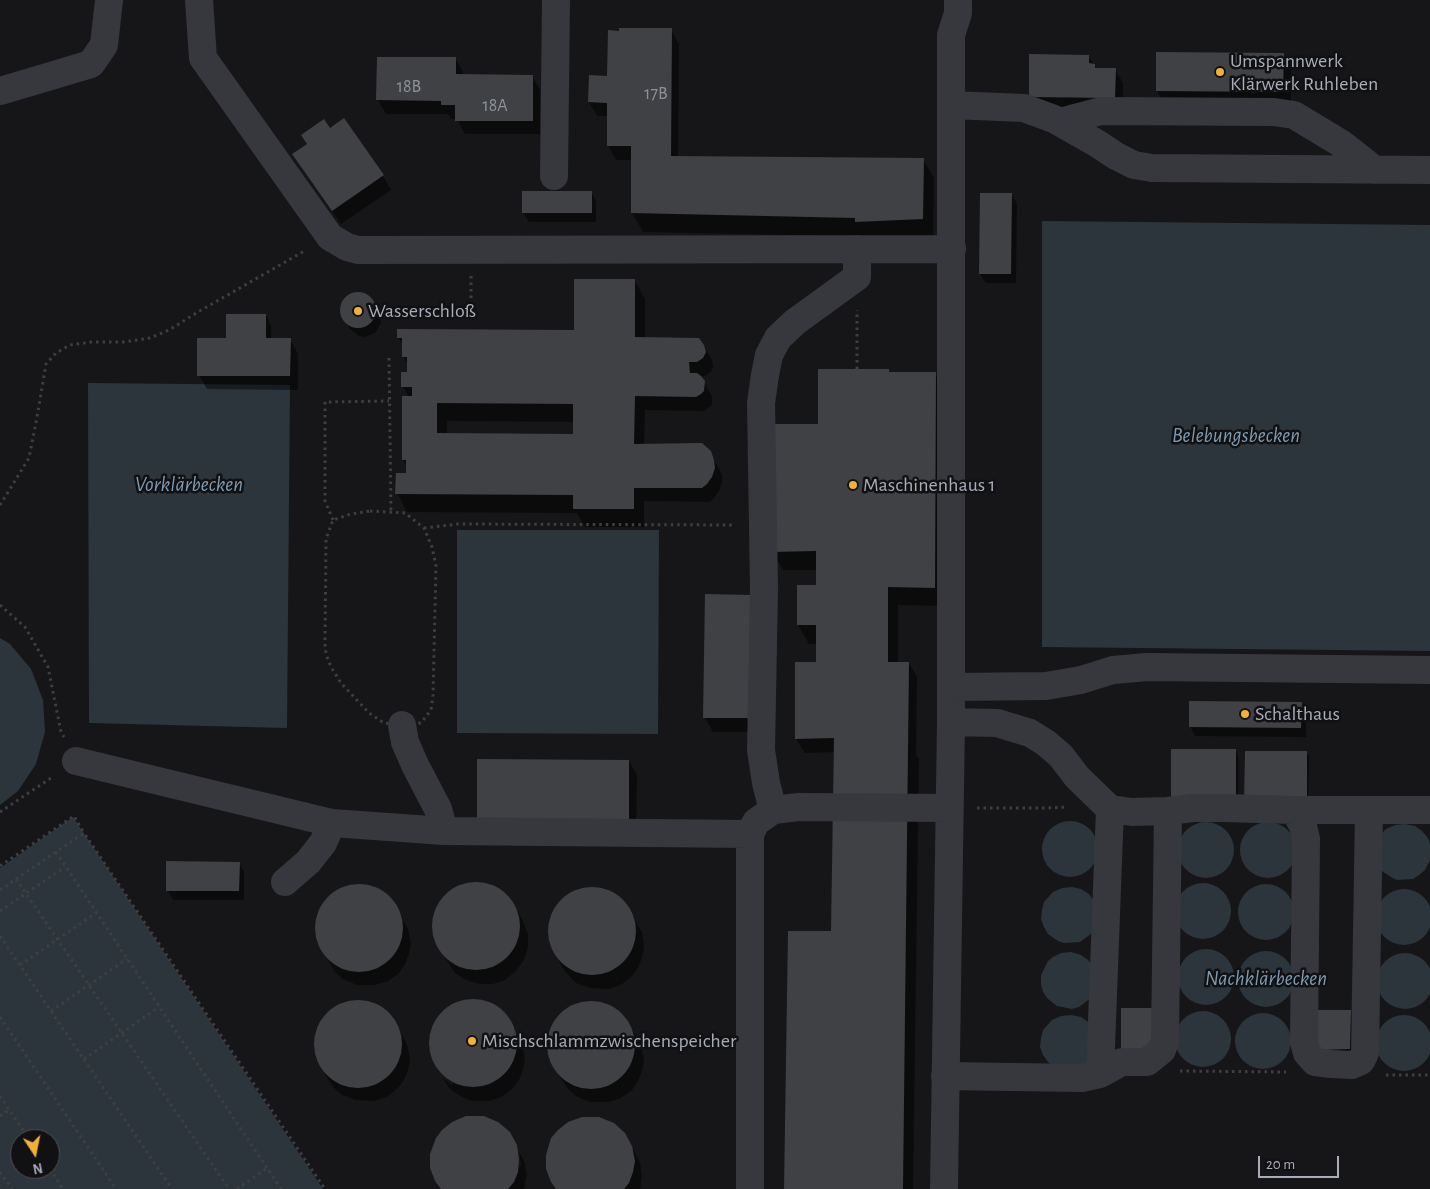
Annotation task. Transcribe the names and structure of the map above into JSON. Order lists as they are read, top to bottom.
{
  "water": ["Belebungsbecken", "Vorklärbecken", "Nachklärbecken"],
  "places": [
    "Umspannwerk Klärwerk Ruhleben",
    "Wasserschloß",
    "Maschinenhaus 1",
    "Schalthaus",
    "Mischschlammzwischenspeicher"
  ],
  "house_numbers": ["18B", "17B", "18A"],
  "scale_bar": "20 m",
  "north": "bottom"
}
